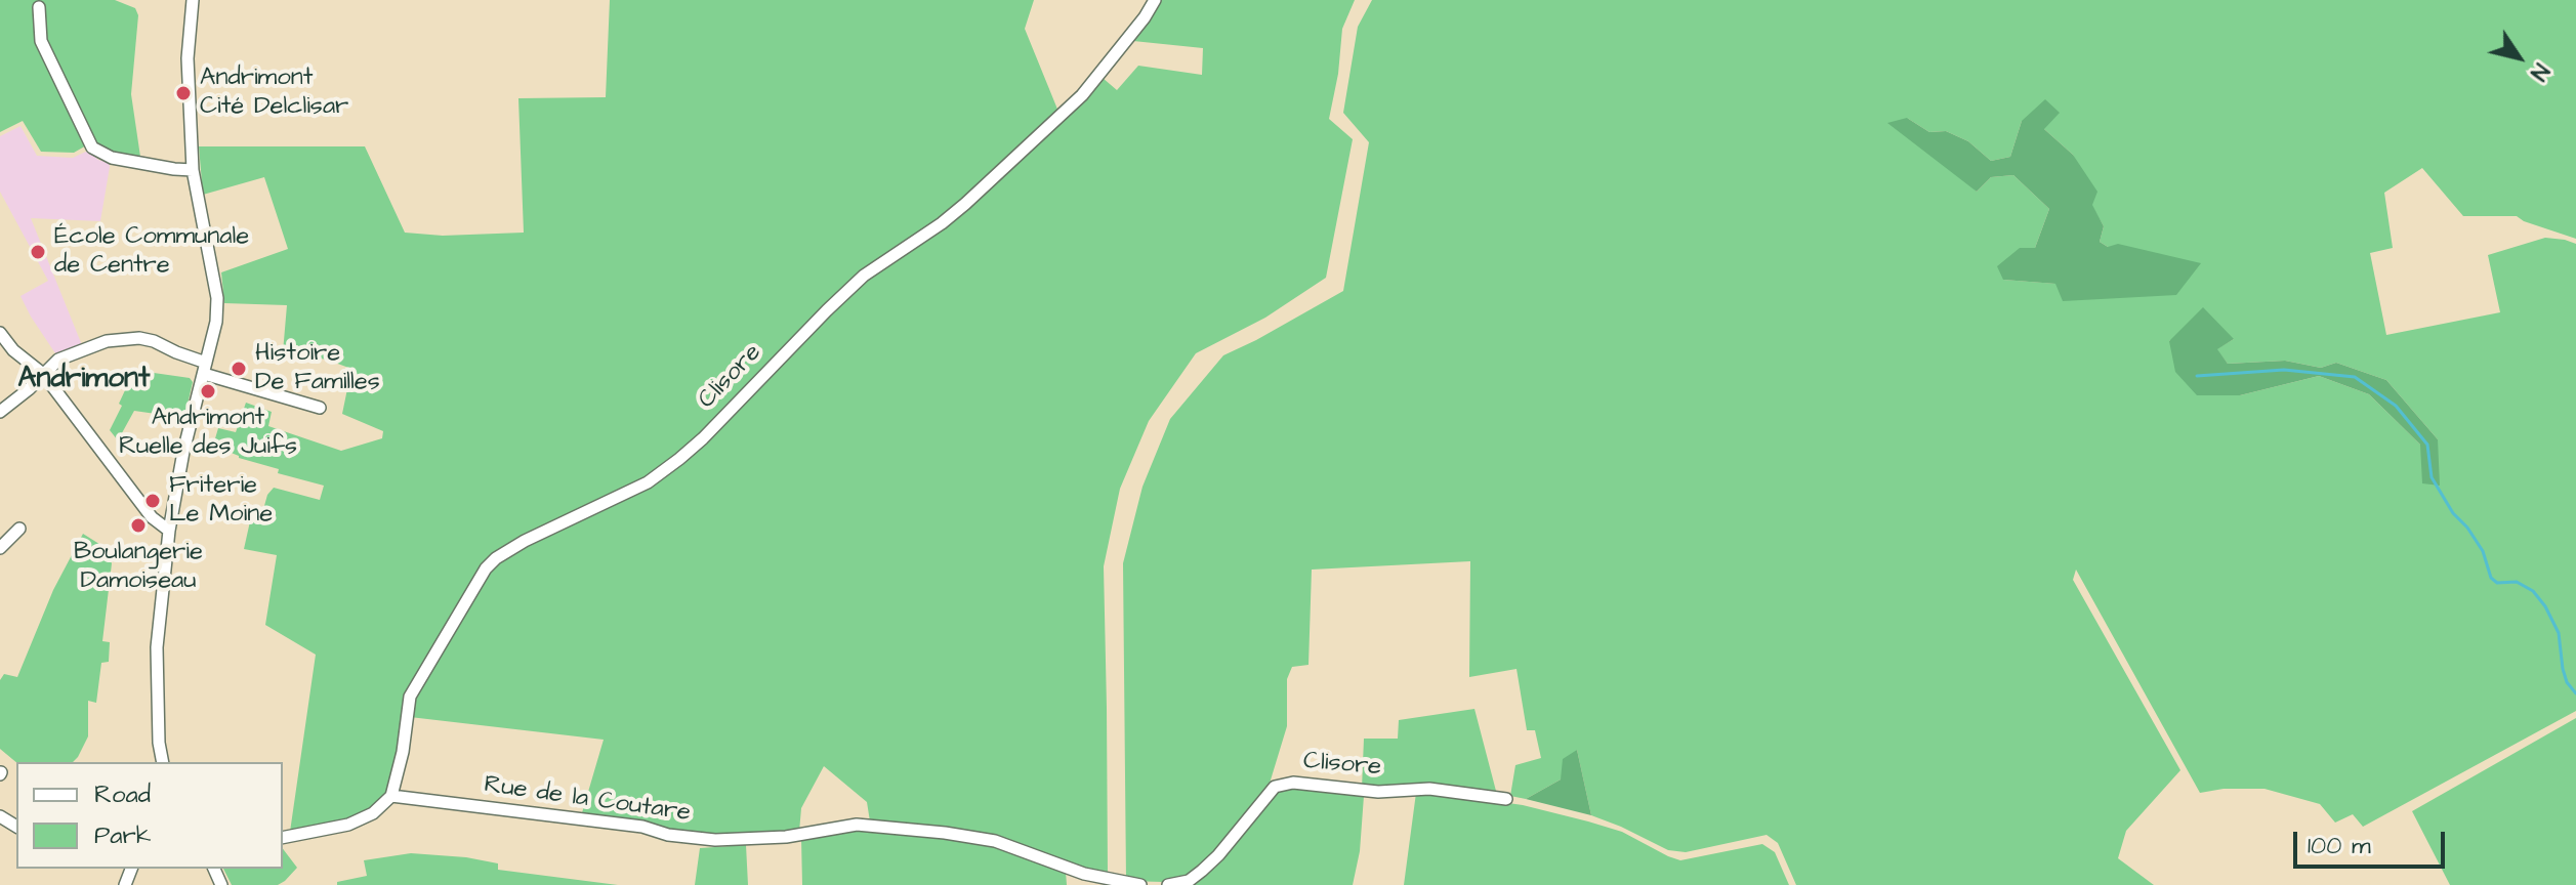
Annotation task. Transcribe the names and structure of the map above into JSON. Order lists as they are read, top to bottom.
{
  "streets": {
    "street": ["Clisore", "Rue de la Coutare"]
  },
  "crossings": [
    ["Clisore", "Rue de la Coutare"]
  ],
  "districts": ["Andrimont"],
  "places": [
    "Andrimont Cité Delclisar",
    "École Communale de Centre",
    "Histoire De Familles",
    "Andrimont Ruelle des Juifs",
    "Friterie Le Moine",
    "Boulangerie Damoiseau"
  ],
  "legend": ["Road", "Park"],
  "scale_bar": "100 m",
  "north": "bottom right"
}
